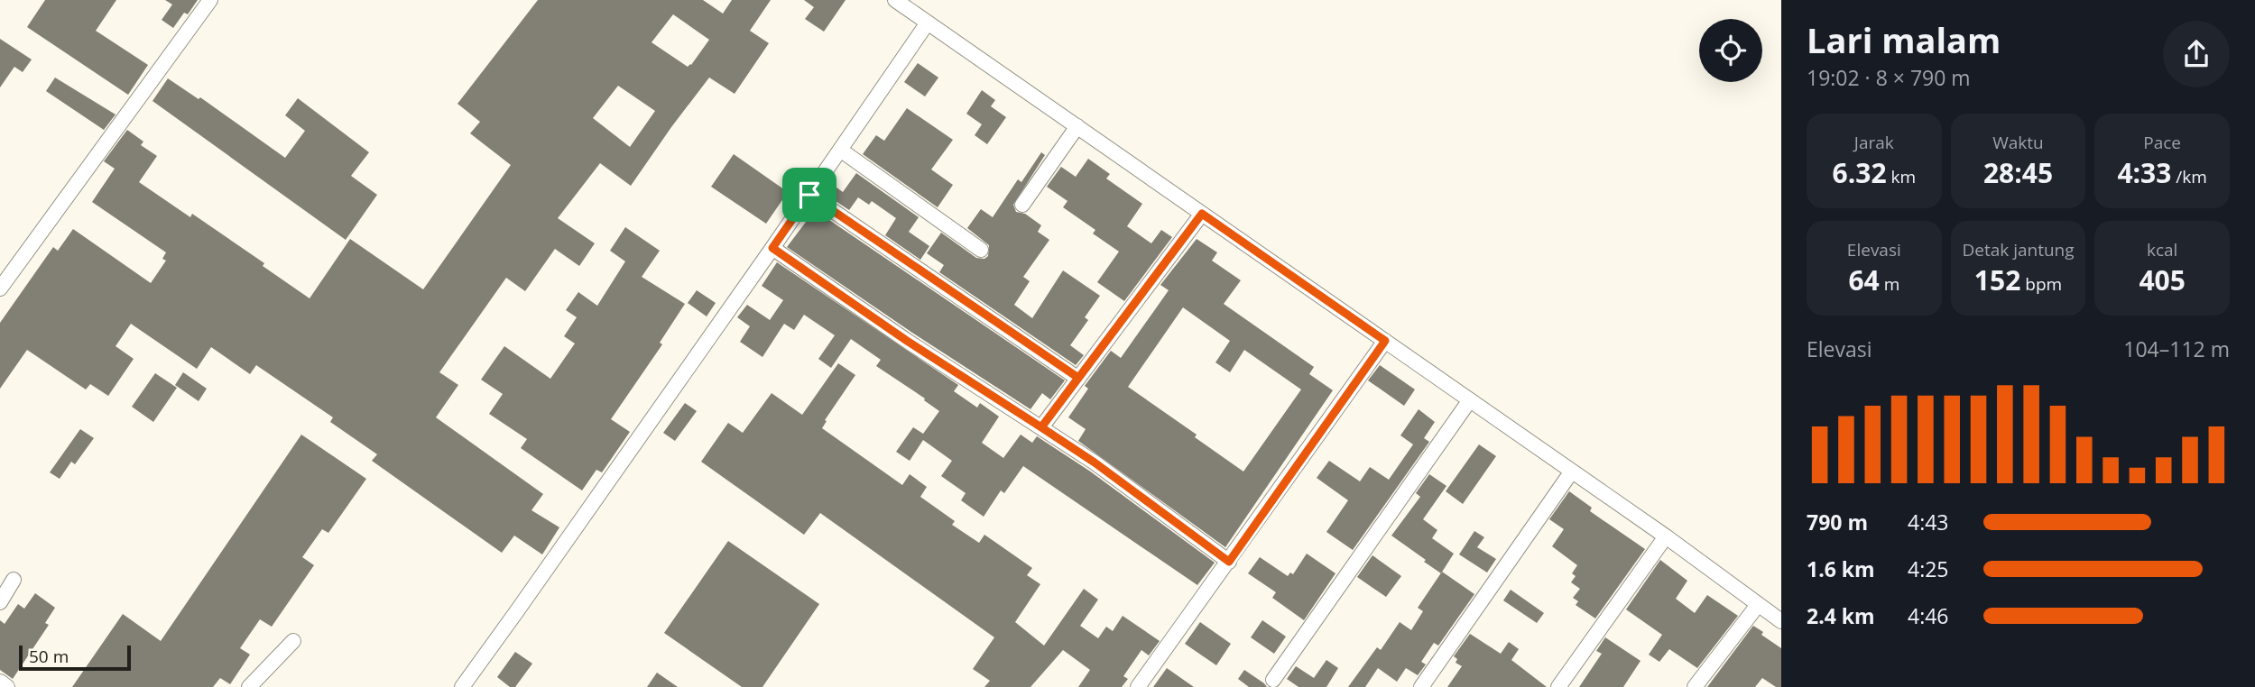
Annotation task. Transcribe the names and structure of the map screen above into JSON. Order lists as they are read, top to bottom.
{
  "scale_bar": "50 m",
  "page": {
    "heading": ["Lari malam", "19:02 · 8 × 790 m"],
    "stats": [
      ["Jarak", "6.32 km"],
      ["Waktu", "28:45"],
      ["Pace", "4:33 /km"],
      ["Elevasi", "64 m"],
      ["Detak jantung", "152 bpm"],
      ["kcal", "405"]
    ],
    "chart": ["Elevasi", "104–112 m"],
    "list": [
      {
        "name": "790 m",
        "note": "4:43"
      },
      {
        "name": "1.6 km",
        "note": "4:25"
      },
      {
        "name": "2.4 km",
        "note": "4:46"
      }
    ],
    "scale": "50 m"
  }
}
